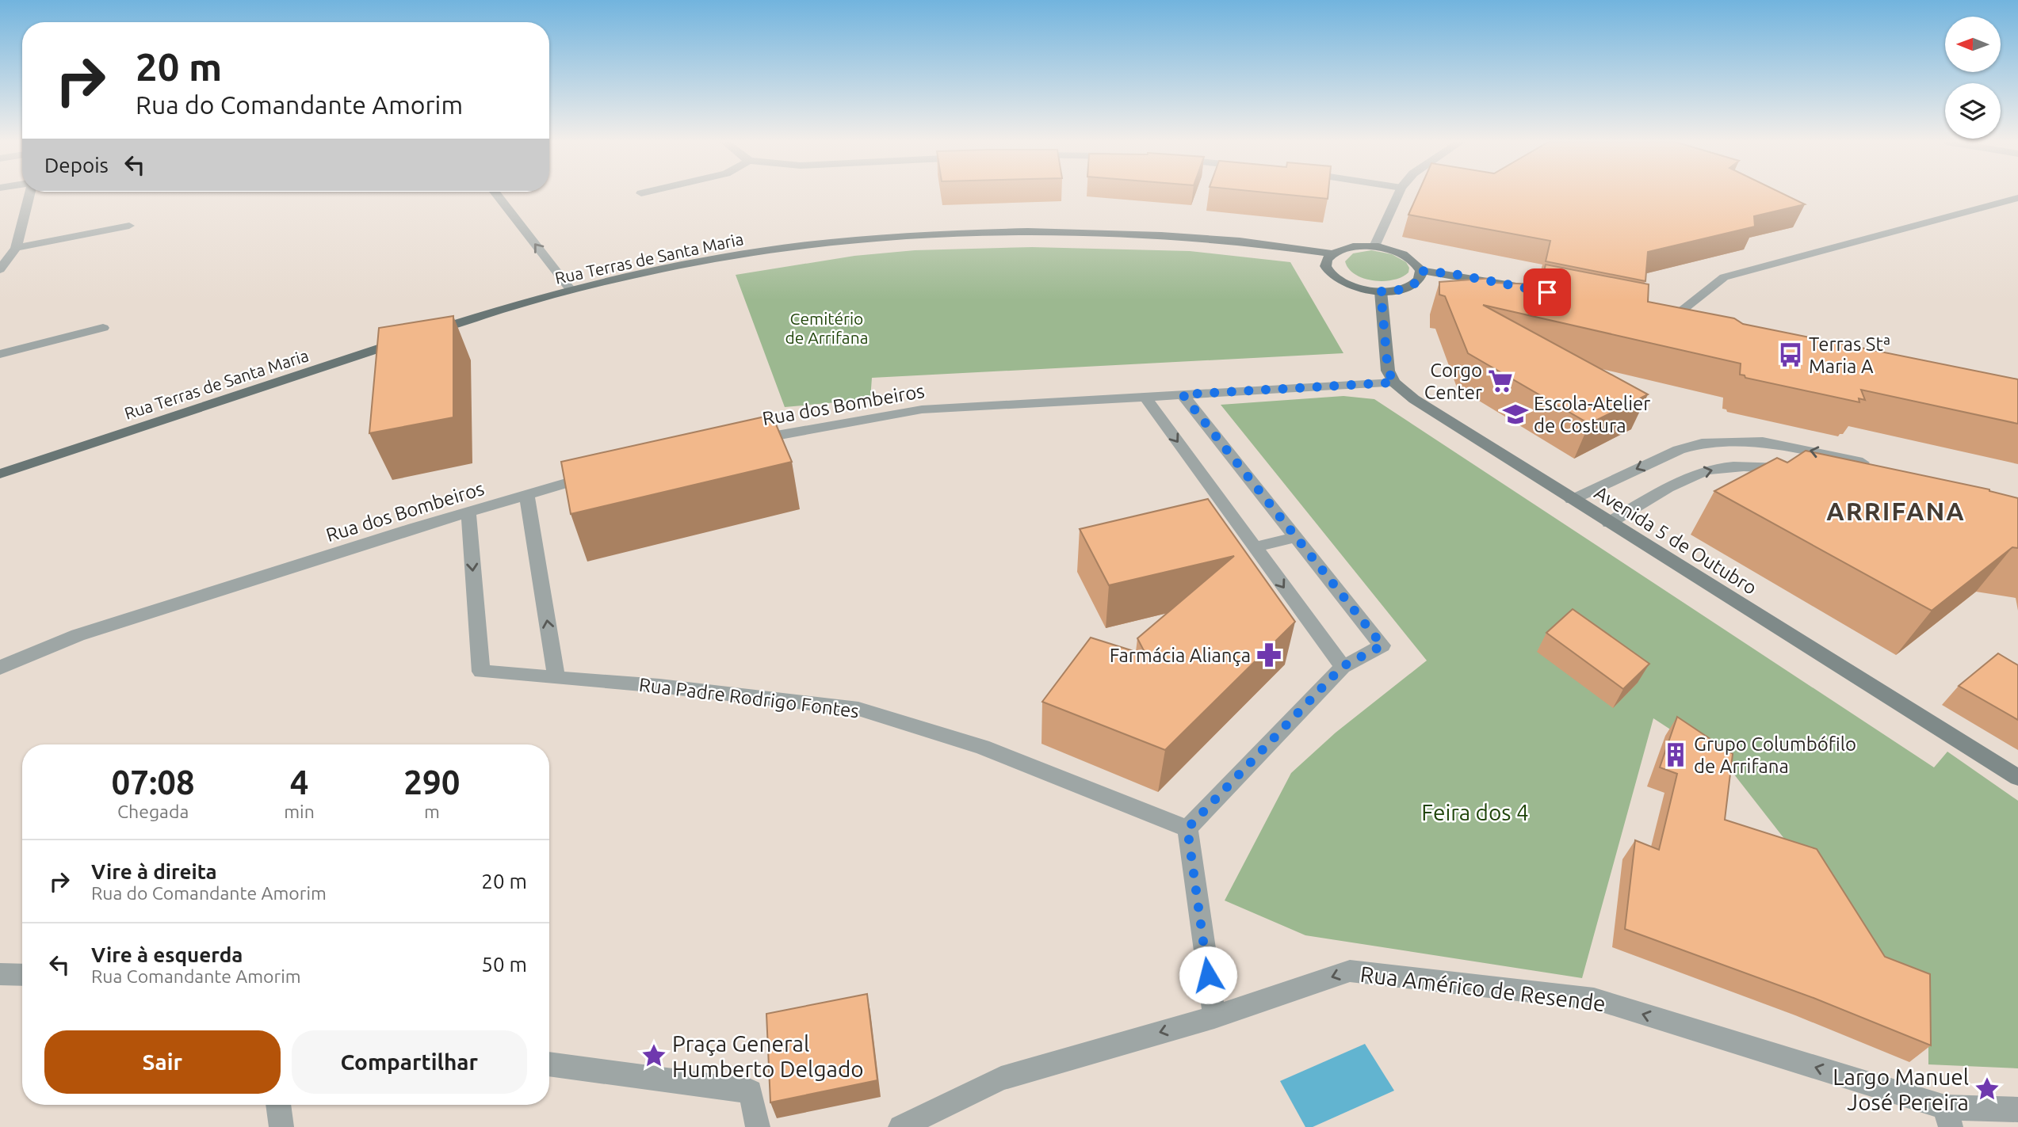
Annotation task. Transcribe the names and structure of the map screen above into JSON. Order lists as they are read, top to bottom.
{
  "streets": {
    "main road": ["Rua Terras de Santa Maria", "Avenida 5 de Outubro"],
    "street": ["Rua dos Bombeiros", "Rua Padre Rodrigo Fontes", "Rua Américo de Resende"]
  },
  "crossings": [
    ["Rua dos Bombeiros", "Avenida 5 de Outubro"],
    ["Rua dos Bombeiros", "Rua Padre Rodrigo Fontes"]
  ],
  "one_way": ["Rua Américo de Resende"],
  "districts": ["ARRIFANA"],
  "parks": ["Cemitério de Arrifana", "Feira dos 4"],
  "places": {
    "bus stop": ["Terras Stª Maria A"],
    "supermarket": ["Corgo Center"],
    "school or university": ["Escola-Atelier de Costura"],
    "pharmacy": ["Farmácia Aliança"],
    "building": ["Grupo Columbófilo de Arrifana"],
    "place": ["Praça General Humberto Delgado", "Largo Manuel José Pereira"]
  },
  "north": "left",
  "page": {
    "turn": ["20 m", "Rua do Comandante Amorim"],
    "then": "Depois",
    "eta": [
      "07:08",
      "Chegada",
      "4",
      "min",
      "290",
      "m"
    ],
    "list": [
      {
        "name": "Vire à direita",
        "note": "Rua do Comandante Amorim",
        "value": "20 m"
      },
      {
        "name": "Vire à esquerda",
        "note": "Rua Comandante Amorim",
        "value": "50 m"
      }
    ],
    "buttons": ["Sair", "Compartilhar"]
  }
}
